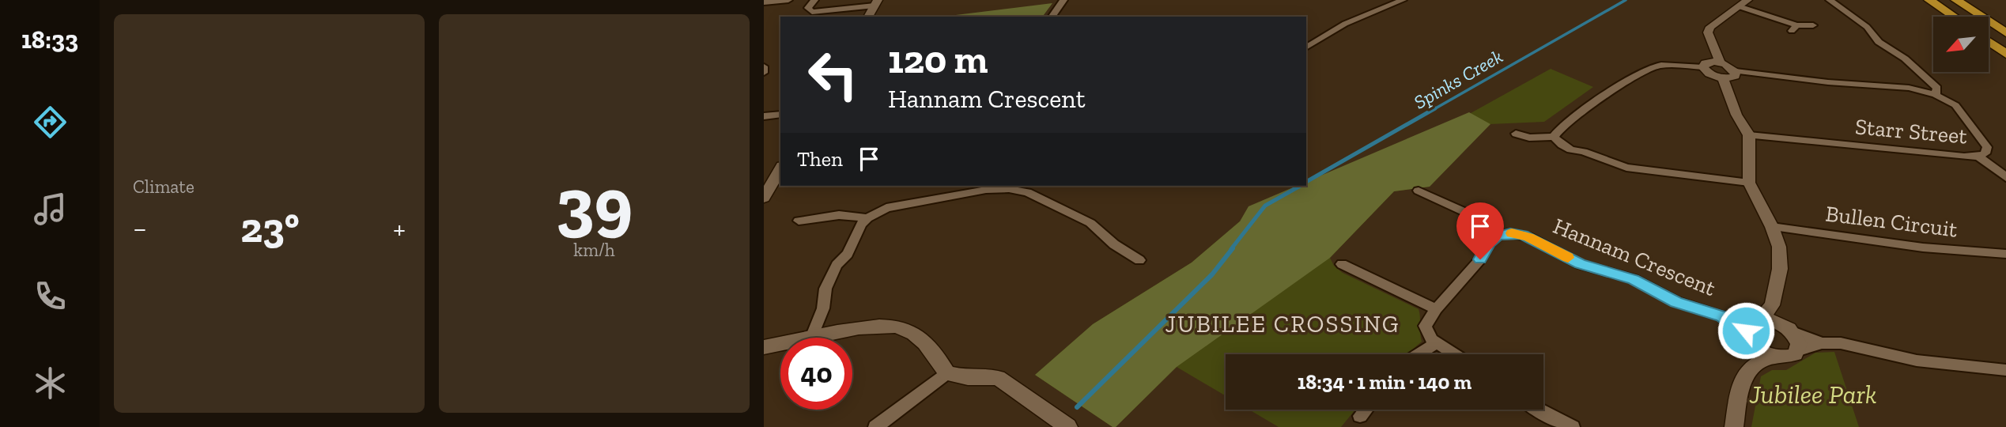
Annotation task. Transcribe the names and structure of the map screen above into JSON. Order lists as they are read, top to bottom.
{
  "streets": {
    "street": ["Starr Street", "Bullen Circuit", "Hannam Crescent"]
  },
  "districts": ["JUBILEE CROSSING"],
  "water": ["Spinks Creek"],
  "parks": ["Jubilee Park"],
  "north": "bottom left",
  "page": {
    "tabs": "18:33",
    "tile": [
      "Climate",
      ["39", "km/h"]
    ],
    "turn": ["120 m", "Hannam Crescent"],
    "then": "Then",
    "heat": ["−", "23°", "+"],
    "limit": "40",
    "trip": "18:34 · 1 min · 140 m"
  }
}
